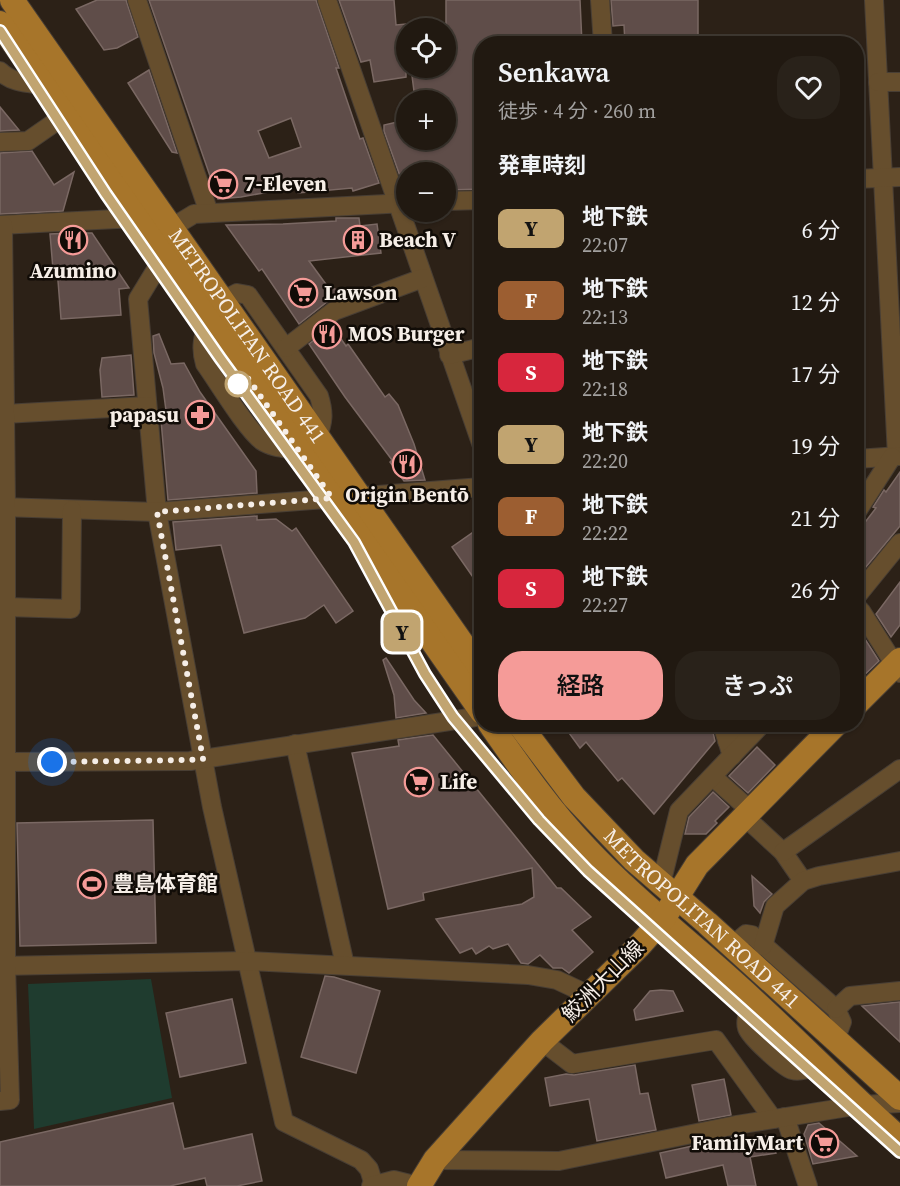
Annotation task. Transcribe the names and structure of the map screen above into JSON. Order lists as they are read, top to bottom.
{
  "streets": {
    "main road": ["METROPOLITAN ROAD 441", "鮫洲大山線"]
  },
  "crossings": [
    ["METROPOLITAN ROAD 441", "鮫洲大山線"]
  ],
  "places": {
    "supermarket": [
      "7-Eleven",
      "Lawson",
      "Life",
      "FamilyMart"
    ],
    "restaurant": ["Azumino", "MOS Burger", "Origin Bentō"],
    "building": ["Beach V"],
    "pharmacy": ["papasu"],
    "sports": ["豊島体育館"]
  },
  "lines": ["metro line Y"],
  "page": {
    "on_map": "Y",
    "map_buttons": ["+", "−"],
    "heading": [
      ["Senkawa", "徒歩 · 4 分 · 260 m"],
      "発車時刻"
    ],
    "list": [
      {
        "mark": "Y",
        "name": "地下鉄",
        "note": "22:07",
        "value": "6 分"
      },
      {
        "mark": "F",
        "name": "地下鉄",
        "note": "22:13",
        "value": "12 分"
      },
      {
        "mark": "S",
        "name": "地下鉄",
        "note": "22:18",
        "value": "17 分"
      },
      {
        "mark": "Y",
        "name": "地下鉄",
        "note": "22:20",
        "value": "19 分"
      },
      {
        "mark": "F",
        "name": "地下鉄",
        "note": "22:22",
        "value": "21 分"
      },
      {
        "mark": "S",
        "name": "地下鉄",
        "note": "22:27",
        "value": "26 分"
      }
    ],
    "buttons": ["経路", "きっぷ"]
  }
}
